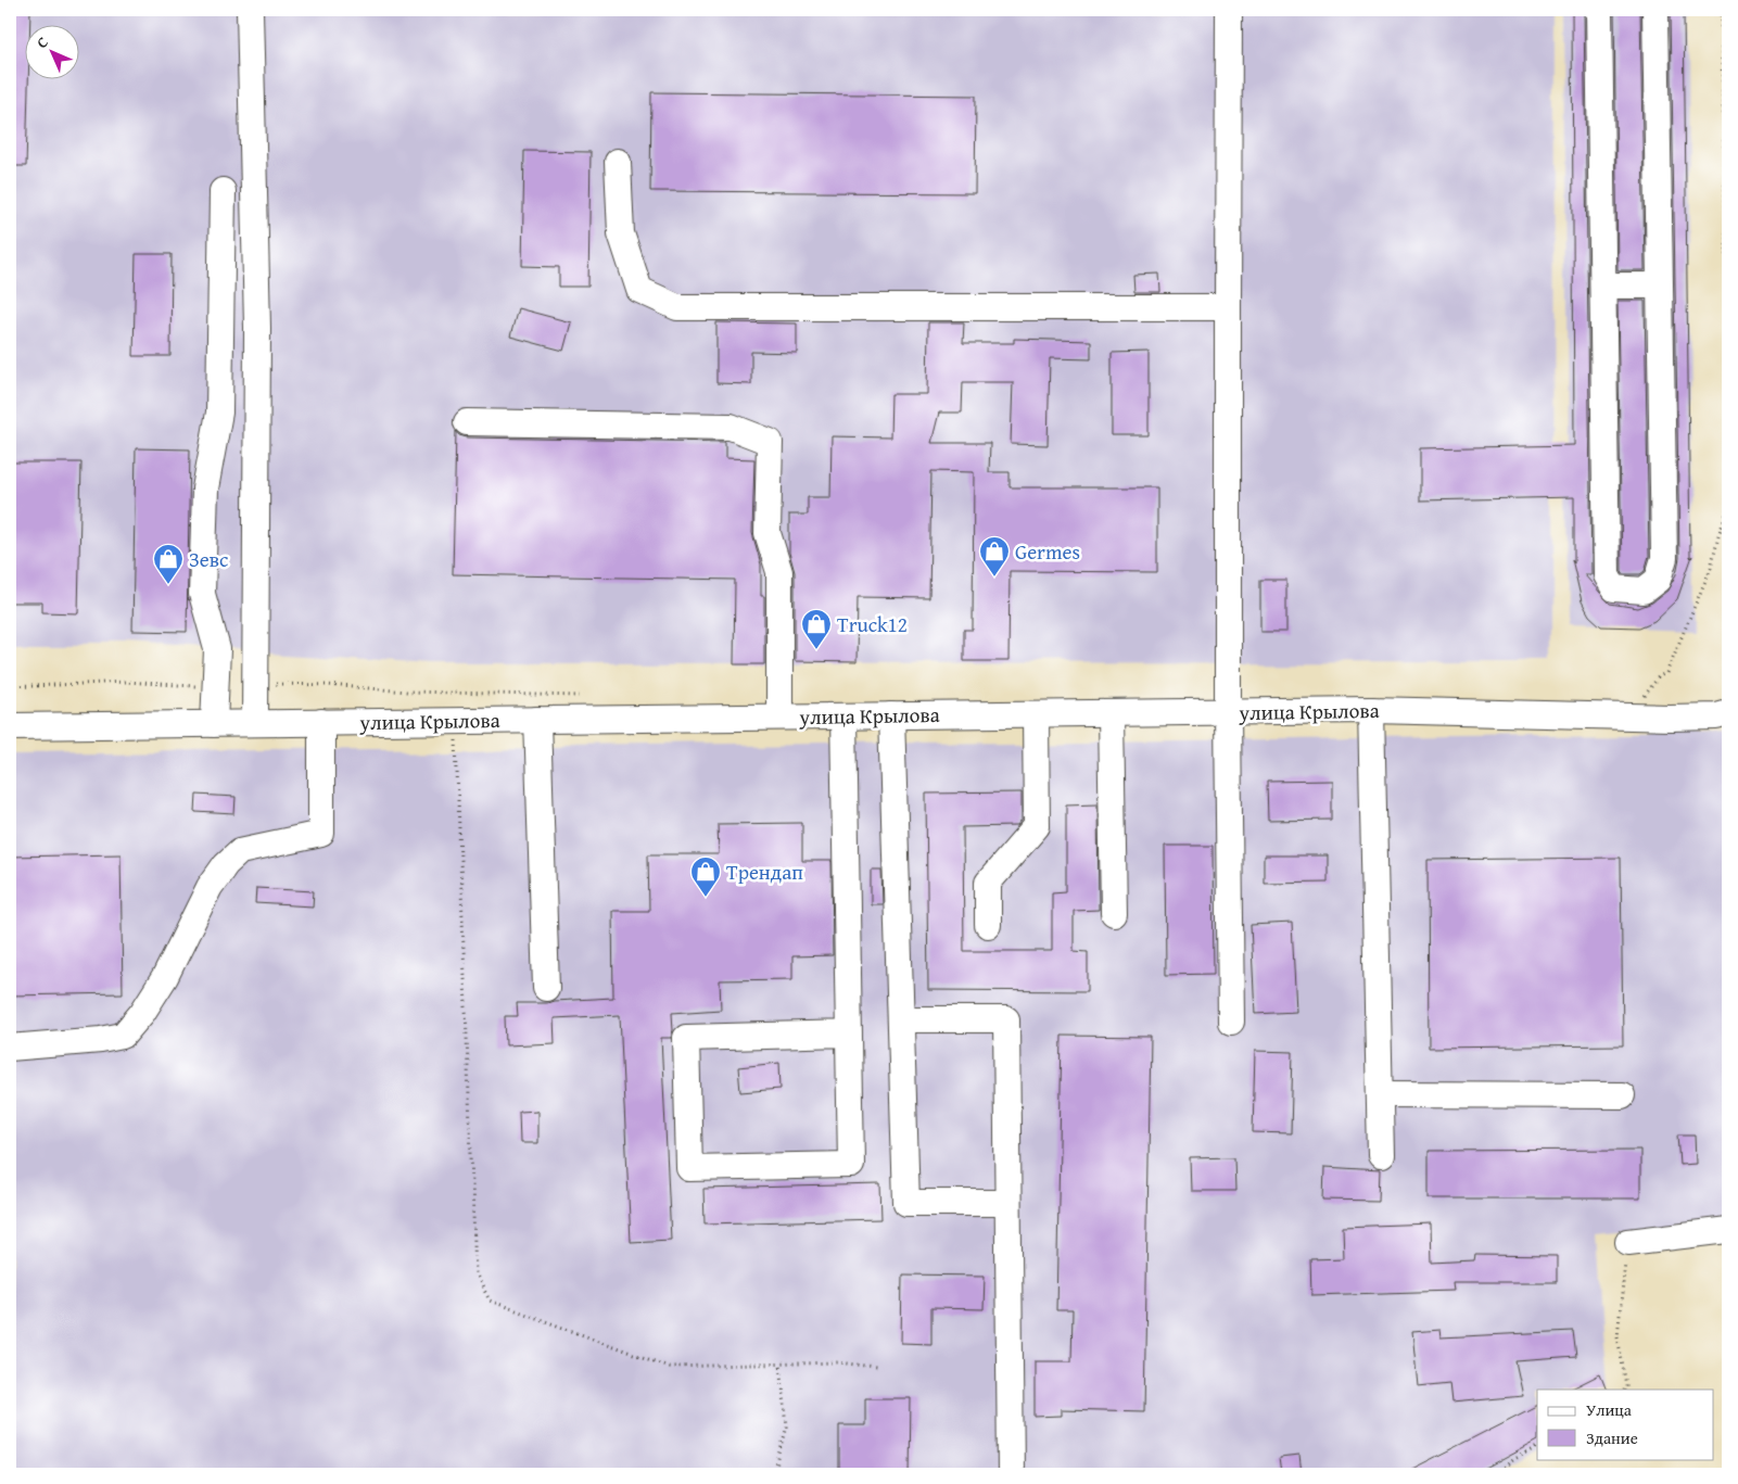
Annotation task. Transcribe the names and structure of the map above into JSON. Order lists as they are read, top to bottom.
{
  "streets": {
    "street": ["улица Крылова"]
  },
  "places": {
    "shop": [
      "Germes",
      "Зевс",
      "Truck12",
      "Трендап"
    ]
  },
  "legend": ["Улица", "Здание"],
  "north": "top left"
}
